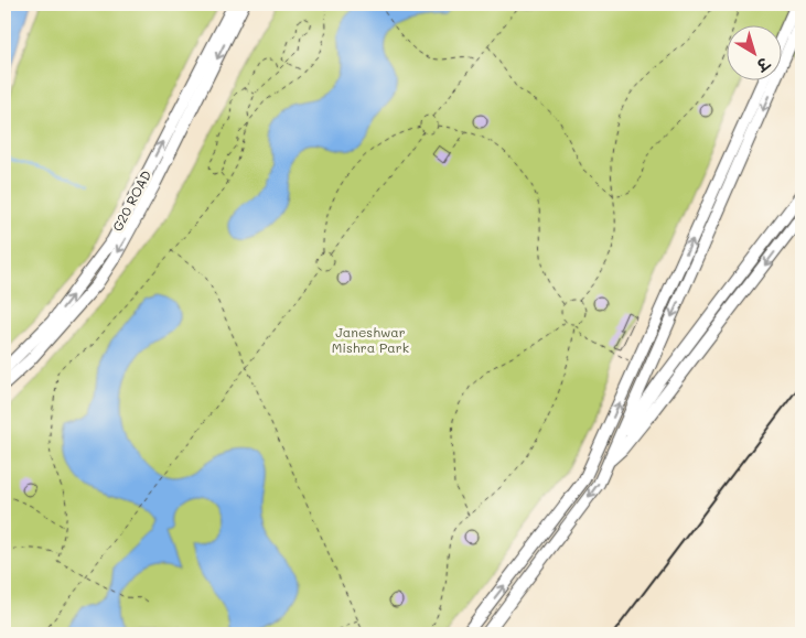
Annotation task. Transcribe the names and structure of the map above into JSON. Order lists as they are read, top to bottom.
{
  "streets": {
    "street": ["G20 ROAD"]
  },
  "parks": ["Janeshwar Mishra Park"],
  "north": "bottom right"
}
